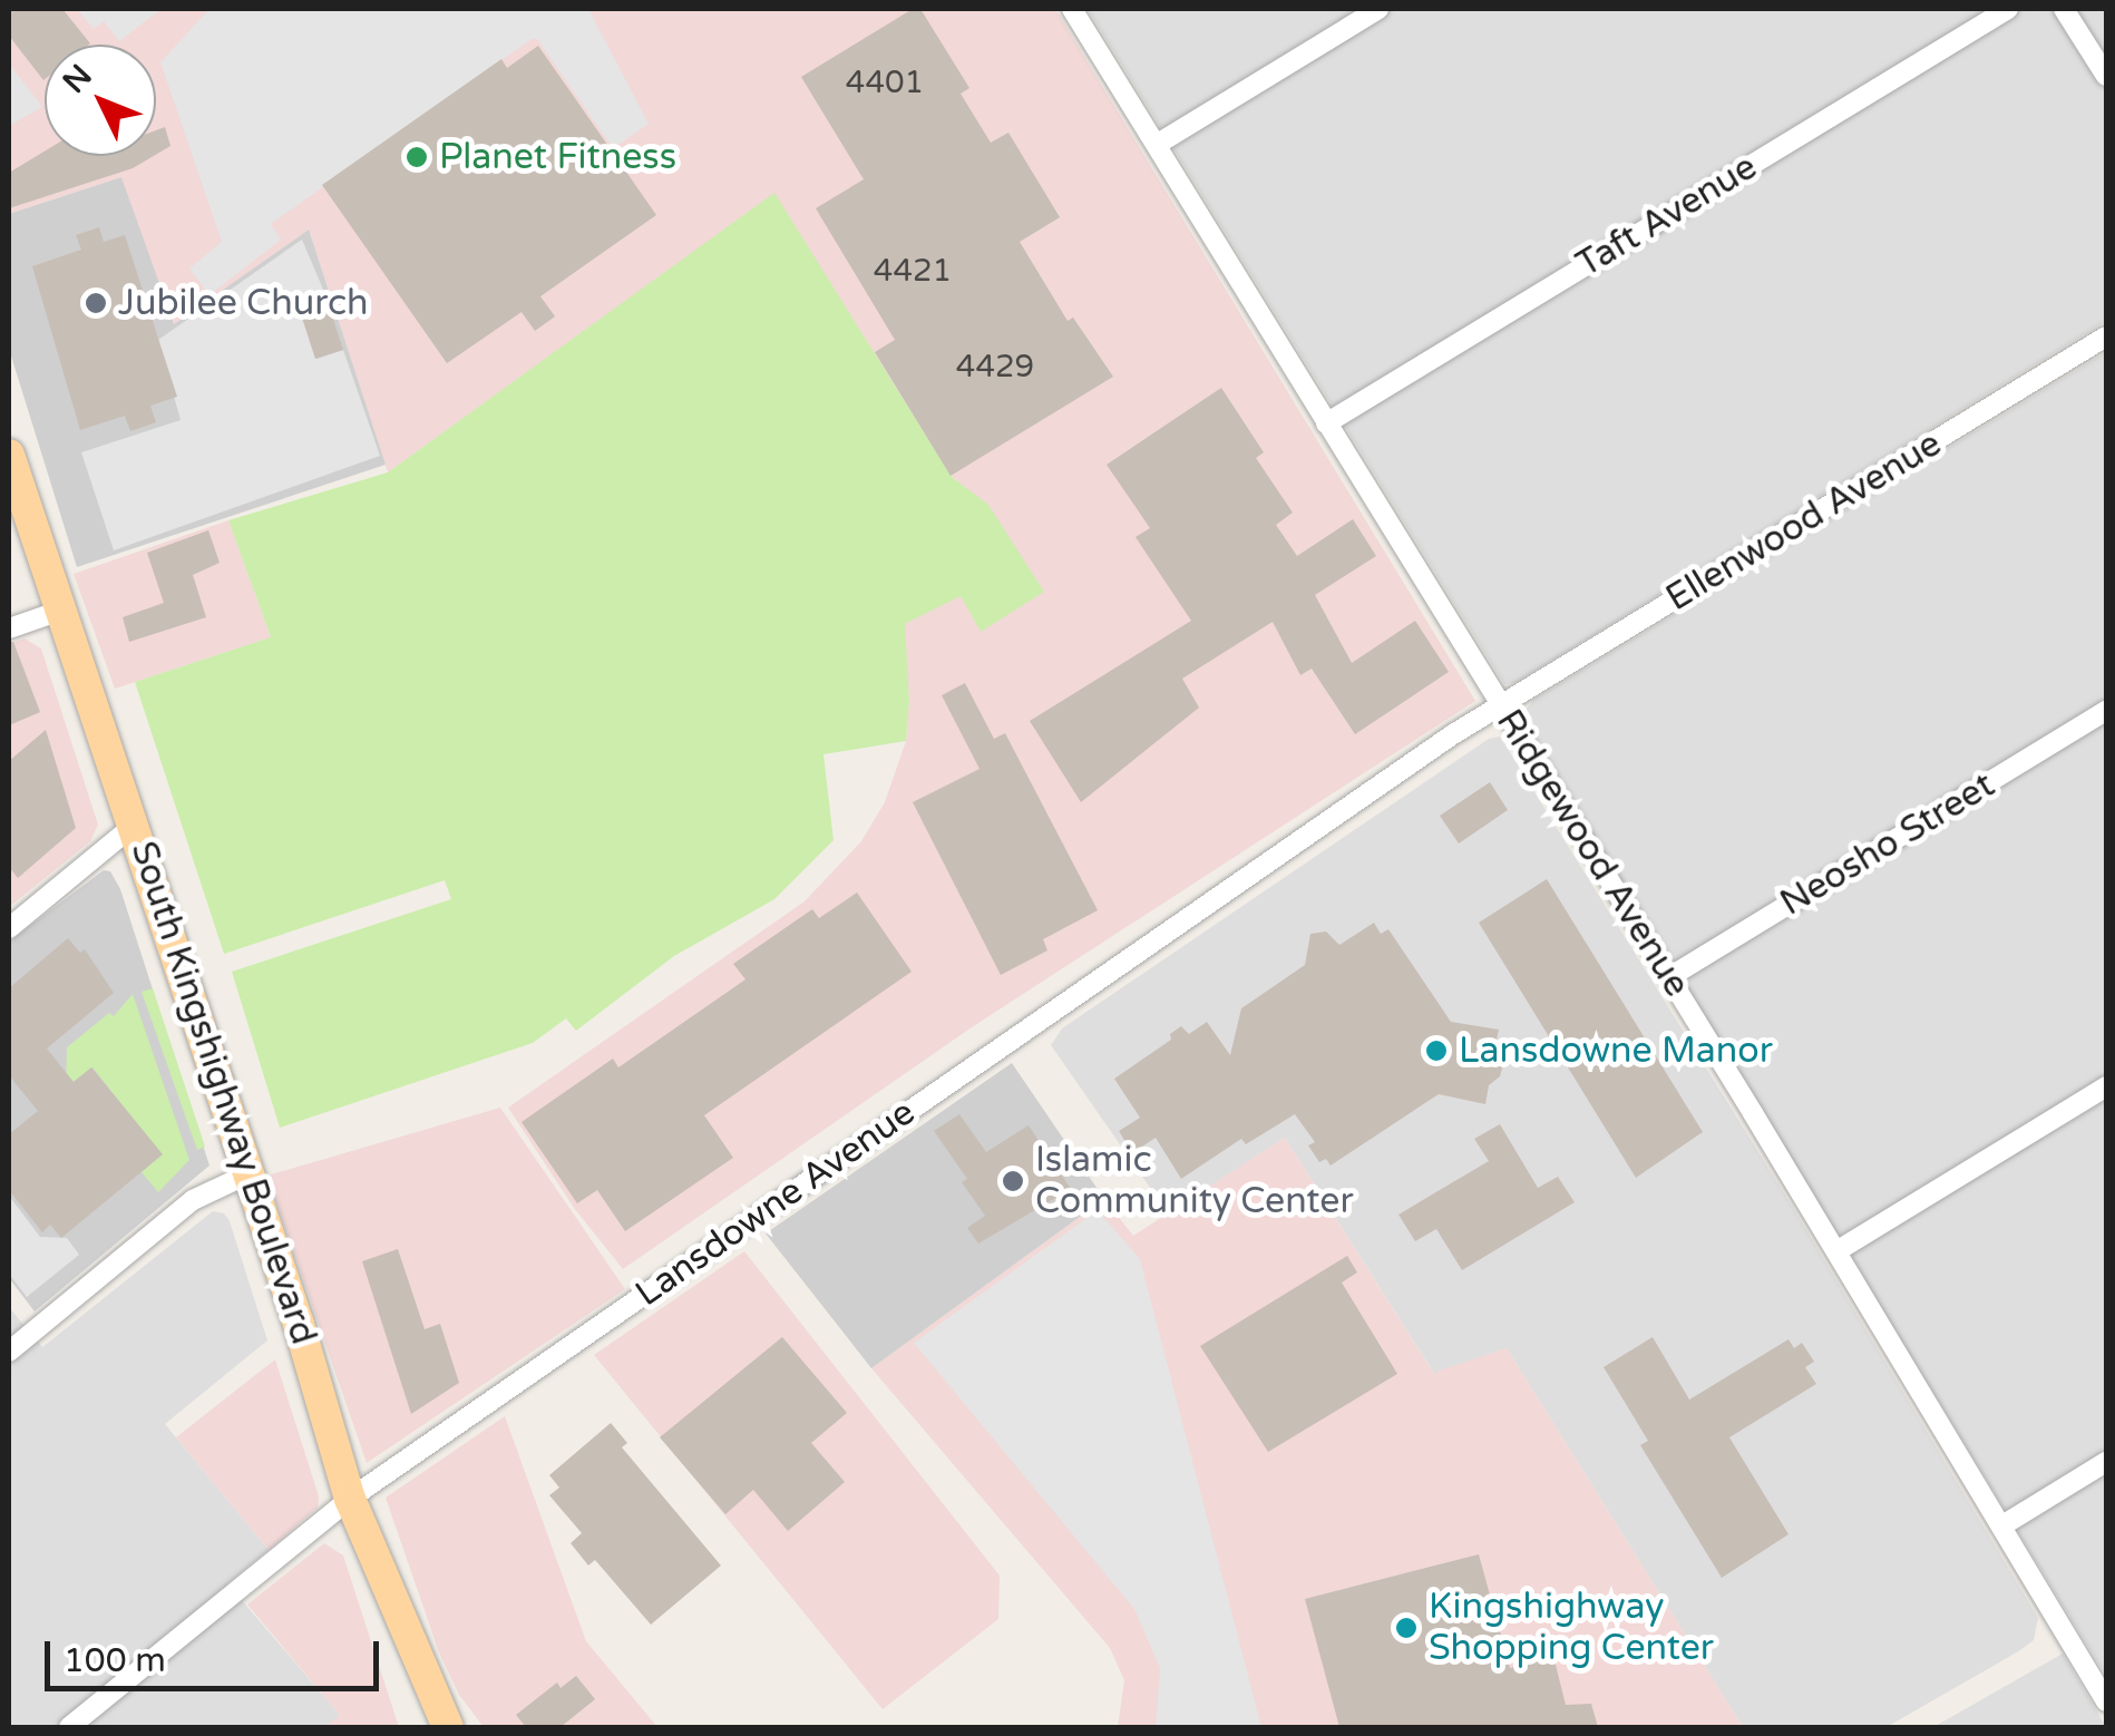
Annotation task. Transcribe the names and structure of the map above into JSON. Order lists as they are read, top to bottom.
{
  "streets": {
    "main road": ["South Kingshighway Boulevard"],
    "street": [
      "Taft Avenue",
      "Ellenwood Avenue",
      "Neosho Street",
      "Ridgewood Avenue",
      "Lansdowne Avenue"
    ]
  },
  "crossings": [
    ["Taft Avenue", "Ridgewood Avenue"],
    ["Ellenwood Avenue", "Ridgewood Avenue"],
    ["Ellenwood Avenue", "Lansdowne Avenue"],
    ["Neosho Street", "Ridgewood Avenue"],
    ["Ridgewood Avenue", "Lansdowne Avenue"],
    ["South Kingshighway Boulevard", "Lansdowne Avenue"]
  ],
  "places": [
    "Planet Fitness",
    "Jubilee Church",
    "Lansdowne Manor",
    "Islamic Community Center",
    "Kingshighway Shopping Center"
  ],
  "house_numbers": ["4401", "4421", "4429"],
  "scale_bar": "100 m",
  "north": "top left"
}
